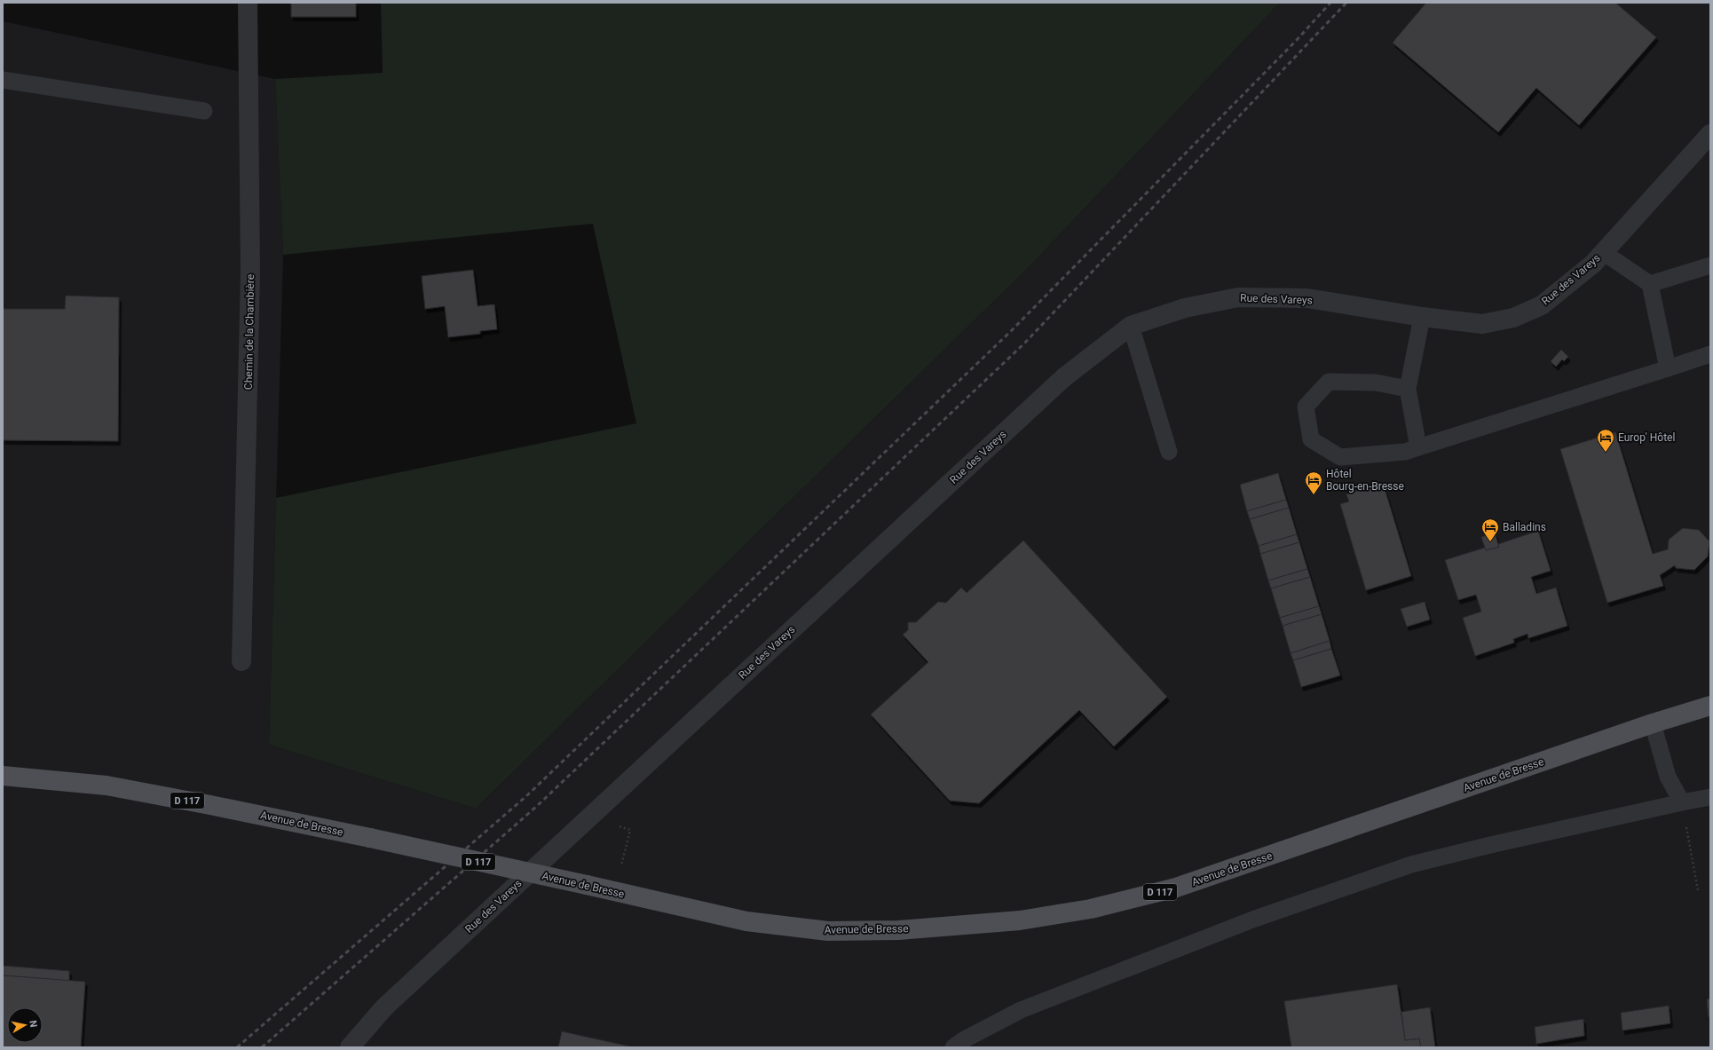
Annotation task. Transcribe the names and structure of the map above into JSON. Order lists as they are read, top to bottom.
{
  "streets": {
    "main road": ["Avenue de Bresse", "D 117"],
    "street": ["Rue des Vareys", "Chemin de la Chambière"]
  },
  "places": {
    "hotel": ["Europ' Hôtel", "Hôtel Bourg-en-Bresse", "Balladins"]
  },
  "north": "right"
}
